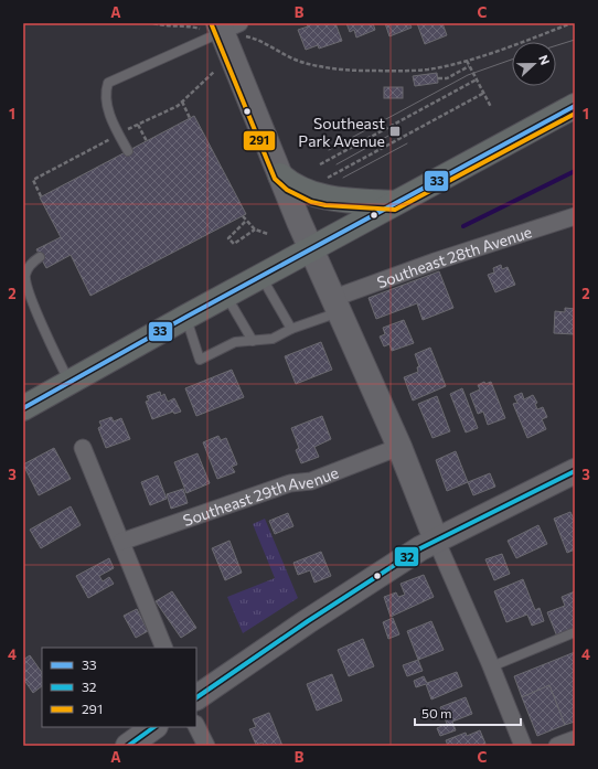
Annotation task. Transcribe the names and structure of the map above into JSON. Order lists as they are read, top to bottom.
{
  "streets": {
    "street": ["Southeast 28th Avenue", "Southeast 29th Avenue"]
  },
  "places": {
    "transit": ["Southeast Park Avenue"]
  },
  "lines": ["transit line 291", "transit line 33", "transit line 32"],
  "legend": ["33", "32", "291"],
  "scale_bar": "50 m",
  "north": "right",
  "grid": {
    "columns": ["A", "B", "C"],
    "rows": [
      "1",
      "2",
      "3",
      "4"
    ]
  }
}
